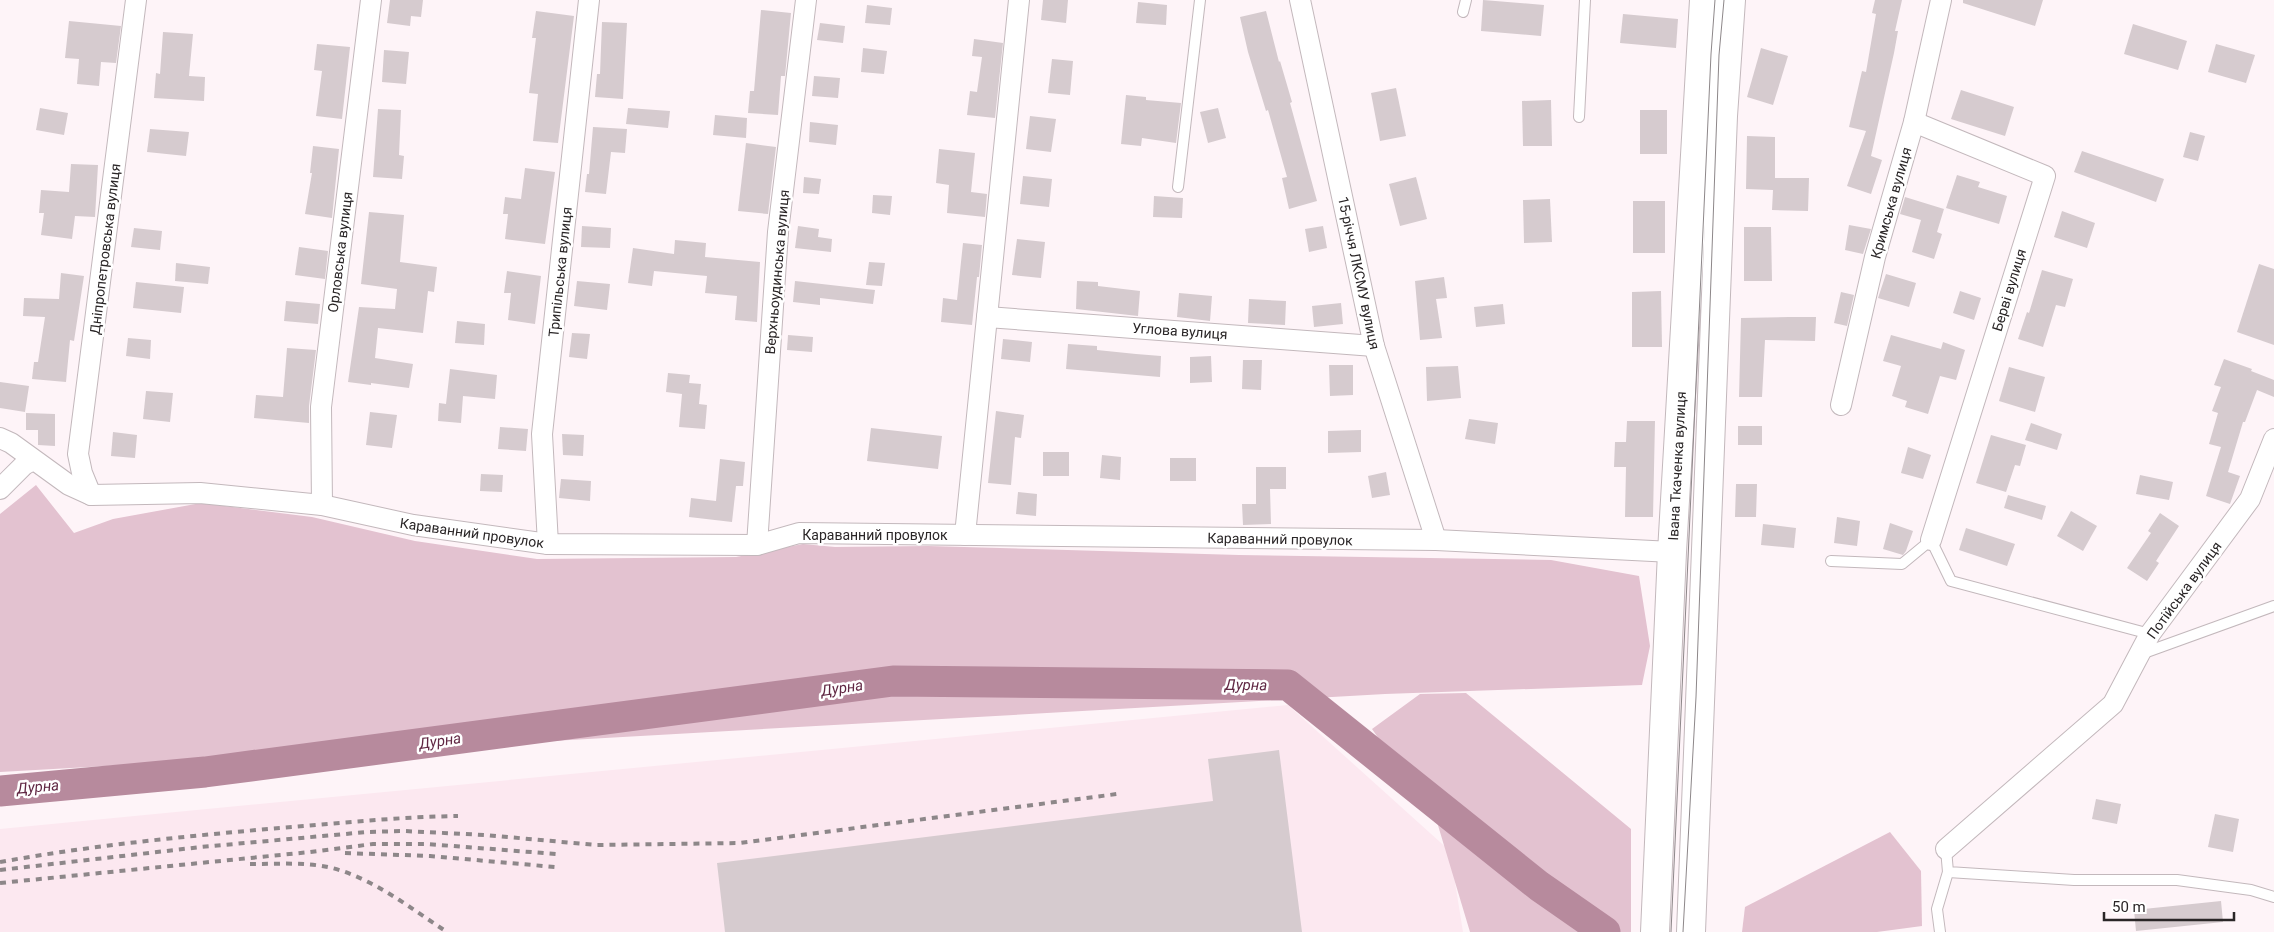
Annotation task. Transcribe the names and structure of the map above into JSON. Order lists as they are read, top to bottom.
{
  "streets": {
    "main road": ["Івана Ткаченка вулиця"],
    "street": [
      "Кримська вулиця",
      "Дніпропетровська вулиця",
      "Орловська вулиця",
      "Трипільська вулиця",
      "Верхньоудинська вулиця",
      "15-річчя ЛКСМУ вулиця",
      "Берві вулиця",
      "Углова вулиця",
      "Караванний провулок",
      "Потійська вулиця"
    ]
  },
  "crossings": [
    ["Кримська вулиця", "Берві вулиця"],
    ["Дніпропетровська вулиця", "Караванний провулок"],
    ["Орловська вулиця", "Караванний провулок"],
    ["Трипільська вулиця", "Караванний провулок"],
    ["Верхньоудинська вулиця", "Караванний провулок"],
    ["15-річчя ЛКСМУ вулиця", "Углова вулиця"],
    ["15-річчя ЛКСМУ вулиця", "Караванний провулок"],
    ["Івана Ткаченка вулиця", "Караванний провулок"]
  ],
  "water": ["Дурна"],
  "scale_bar": "50 m"
}
